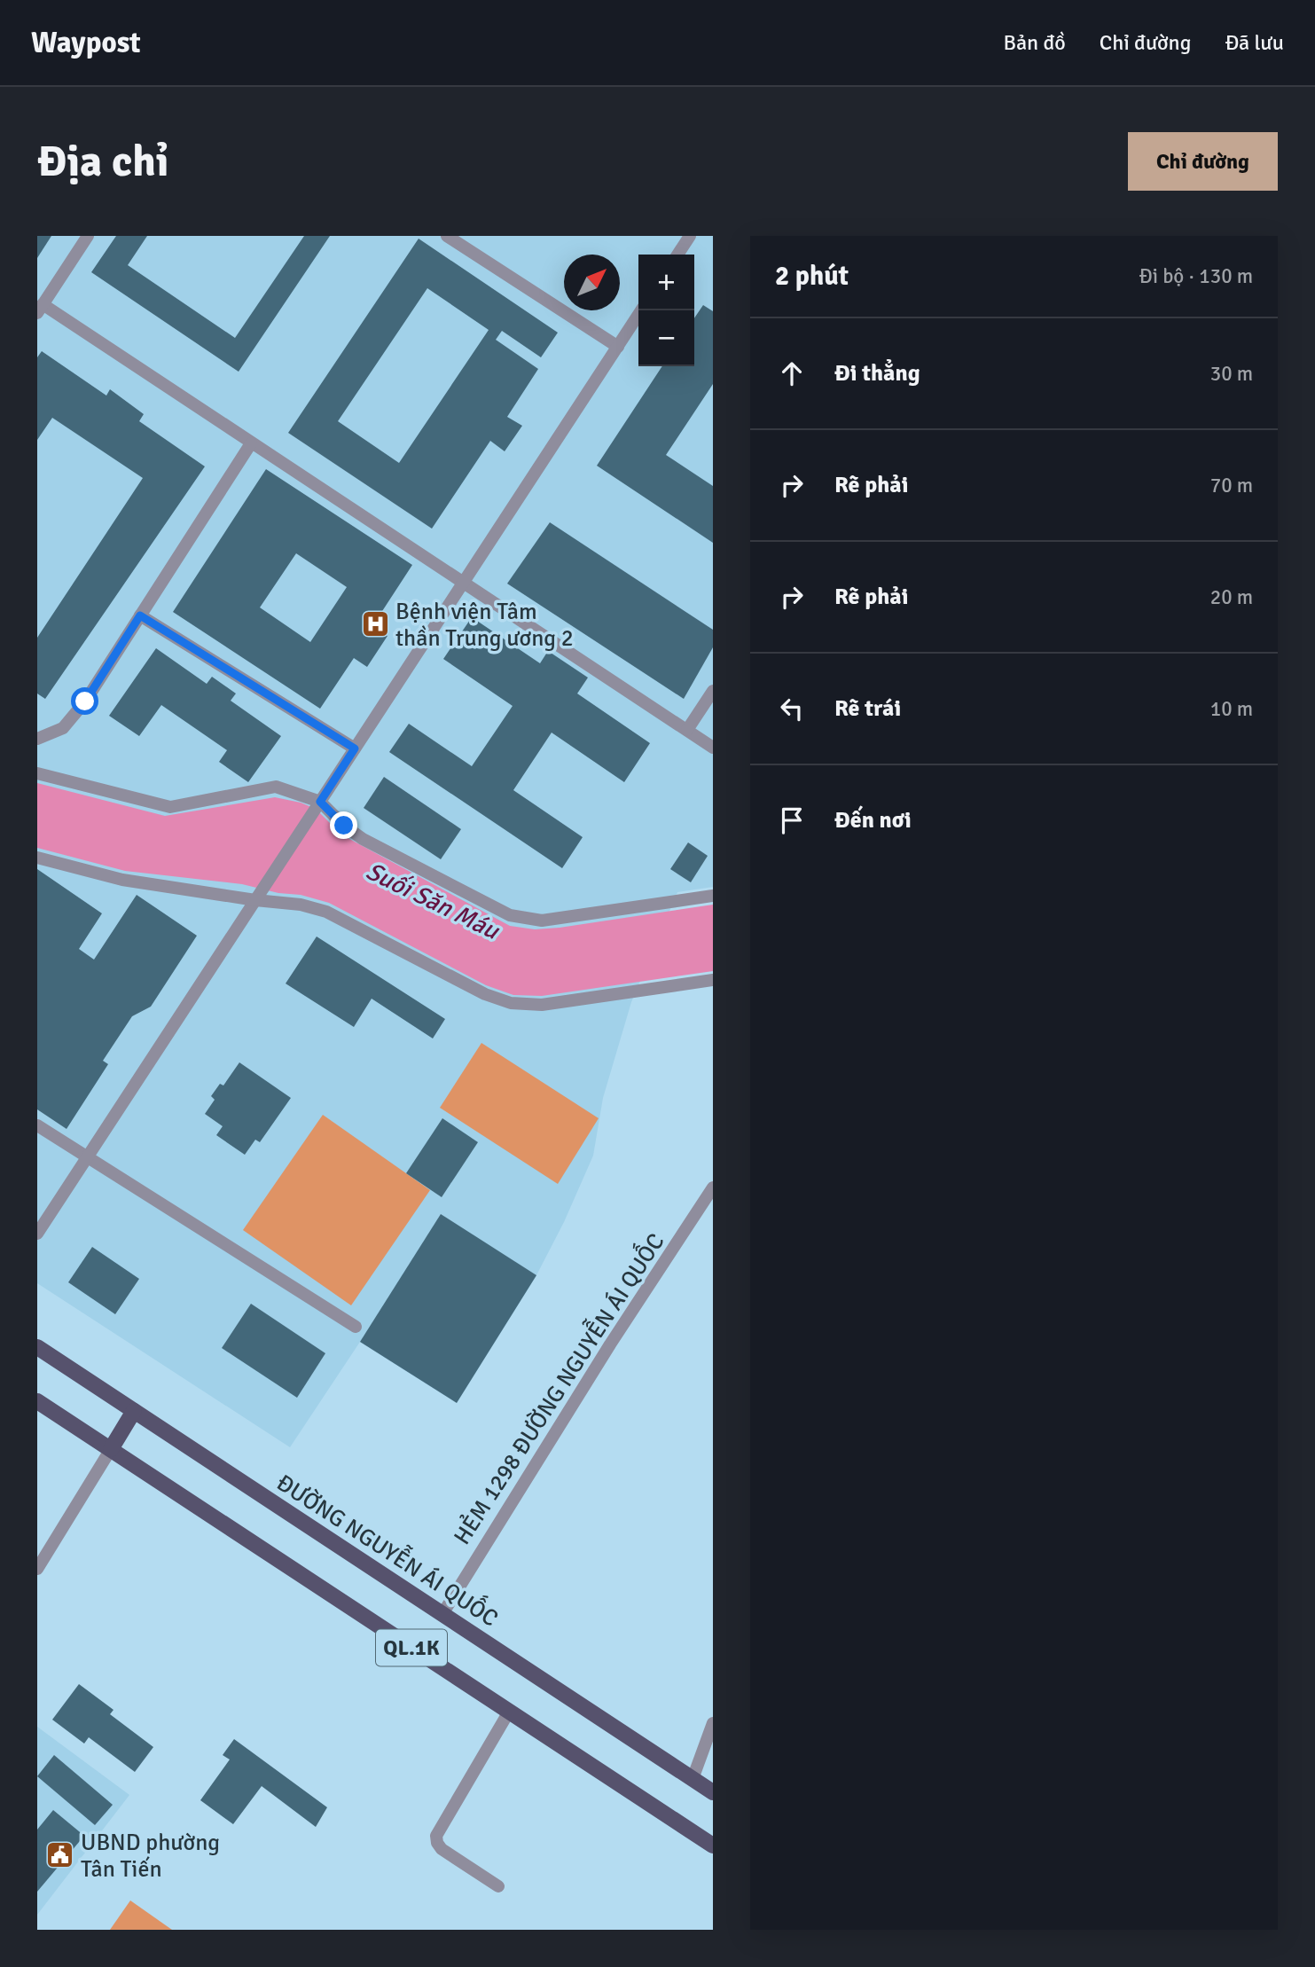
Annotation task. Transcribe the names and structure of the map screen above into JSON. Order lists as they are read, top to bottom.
{
  "streets": {
    "main road": ["ĐƯỜNG NGUYỄN ÁI QUỐC", "QL.1K"],
    "street": ["HẺM 1298 ĐƯỜNG NGUYỄN ÁI QUỐC"]
  },
  "crossings": [
    ["HẺM 1298 ĐƯỜNG NGUYỄN ÁI QUỐC", "ĐƯỜNG NGUYỄN ÁI QUỐC"]
  ],
  "water": ["Suối Săn Máu"],
  "places": {
    "hospital": ["Bệnh viện Tâm thần Trung ương 2"],
    "public building": ["UBND phường Tân Tiến"]
  },
  "north": "top right",
  "page": {
    "header": "Waypost",
    "nav": ["Bản đồ", "Chỉ đường", "Đã lưu"],
    "buttons": "Chỉ đường",
    "title": "Địa chỉ",
    "heading": ["2 phút", "Đi bộ · 130 m"],
    "map_buttons": ["+", "−"],
    "list": [
      ["Đi thẳng", "30 m"],
      ["Rẽ phải", "70 m"],
      ["Rẽ phải", "20 m"],
      ["Rẽ trái", "10 m"],
      "Đến nơi"
    ]
  }
}
